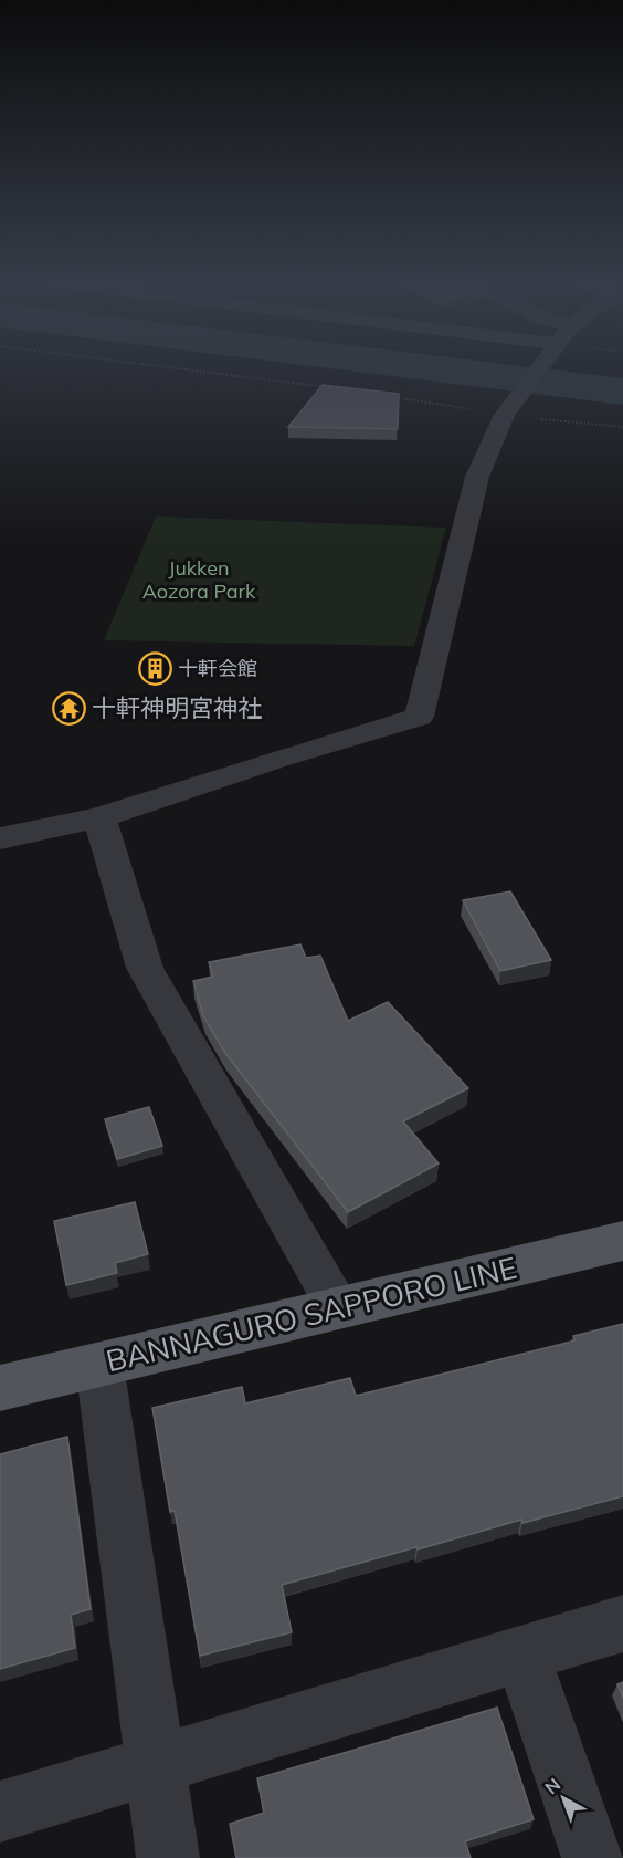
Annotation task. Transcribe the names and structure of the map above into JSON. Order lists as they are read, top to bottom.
{
  "streets": {
    "main road": ["BANNAGURO SAPPORO LINE"]
  },
  "parks": ["Jukken Aozora Park"],
  "places": {
    "building": ["十軒会館"],
    "temple": ["十軒神明宮神社"]
  },
  "north": "top left"
}
